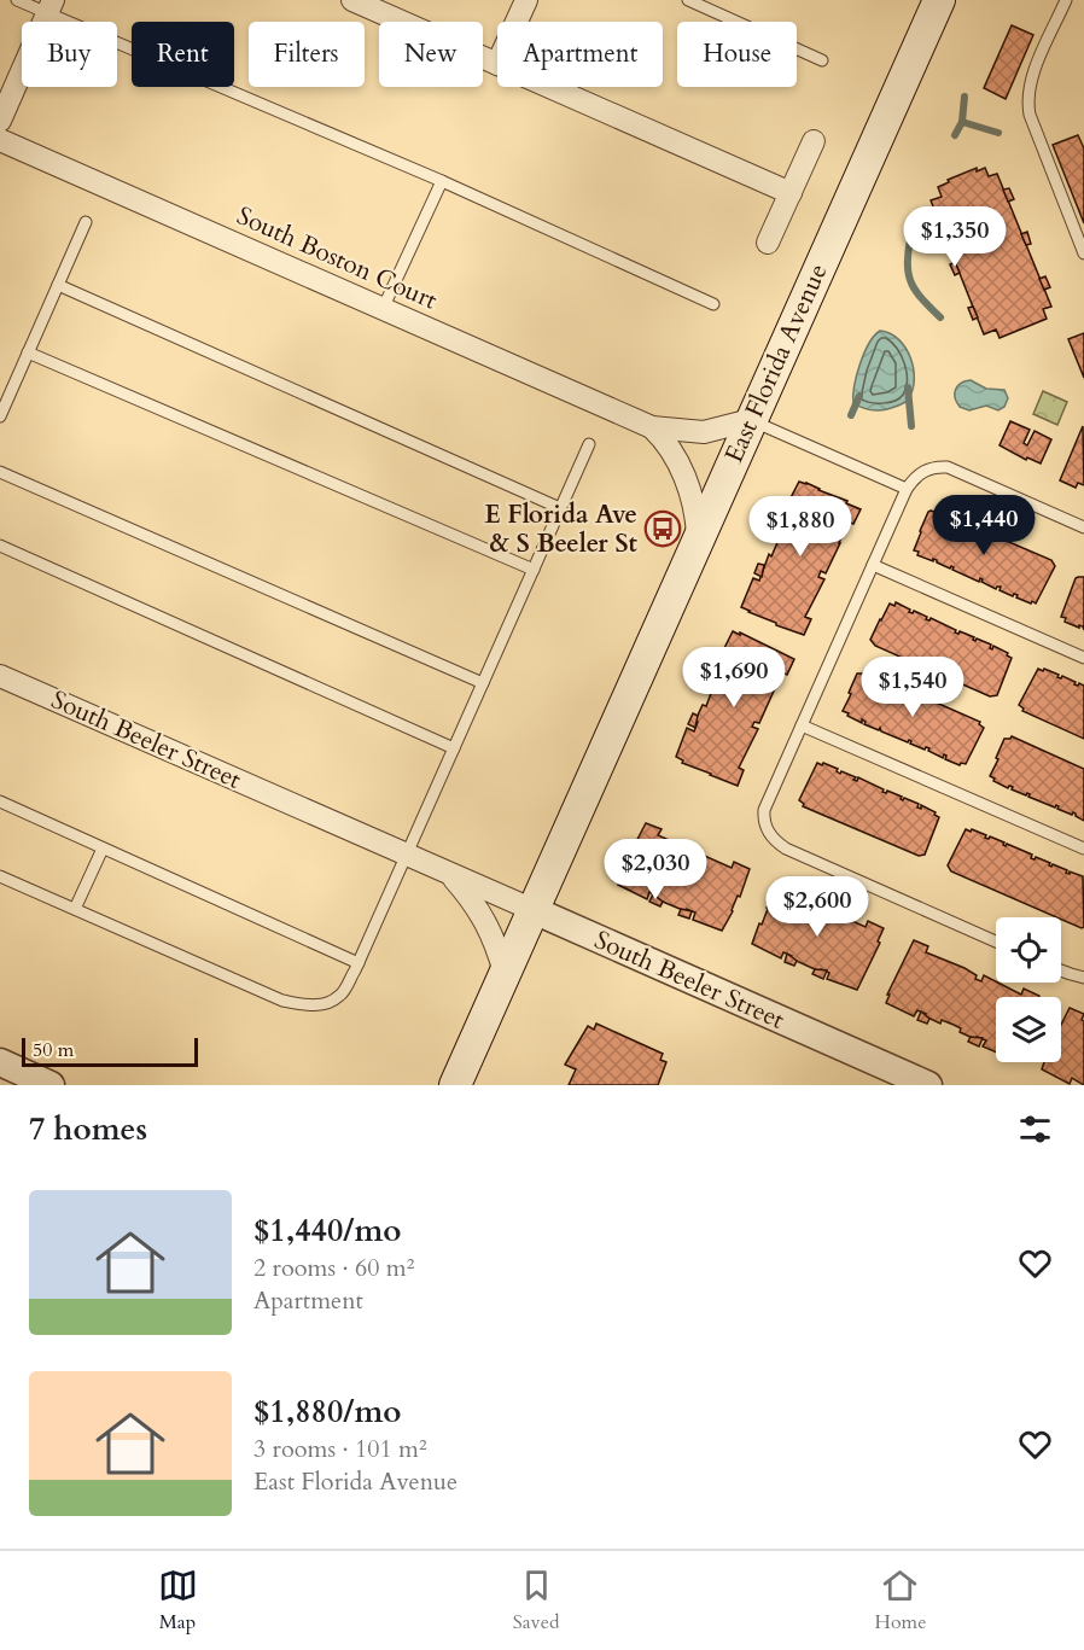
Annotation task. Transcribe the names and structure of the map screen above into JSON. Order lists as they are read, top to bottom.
{
  "streets": {
    "main road": ["East Florida Avenue"],
    "street": ["South Boston Court", "South Beeler Street"]
  },
  "crossings": [
    ["South Boston Court", "East Florida Avenue"],
    ["East Florida Avenue", "South Beeler Street"]
  ],
  "places": {
    "bus stop": ["E Florida Ave & S Beeler St"]
  },
  "scale_bar": "50 m",
  "page": {
    "chip": [
      "Buy",
      "Rent",
      "Filters",
      "New",
      "Apartment",
      "House"
    ],
    "price": [
      "$1,350",
      "$1,440",
      "$1,880",
      "$1,690",
      "$1,540",
      "$2,030",
      "$2,600"
    ],
    "scale": "50 m",
    "heading": "7 homes",
    "list": [
      {
        "name": "$1,440/mo",
        "note": "2 rooms · 60 m² · Apartment"
      },
      {
        "name": "$1,880/mo",
        "note": "3 rooms · 101 m² · East Florida Avenue"
      }
    ],
    "tabs": ["Map", "Saved", "Home"]
  }
}
